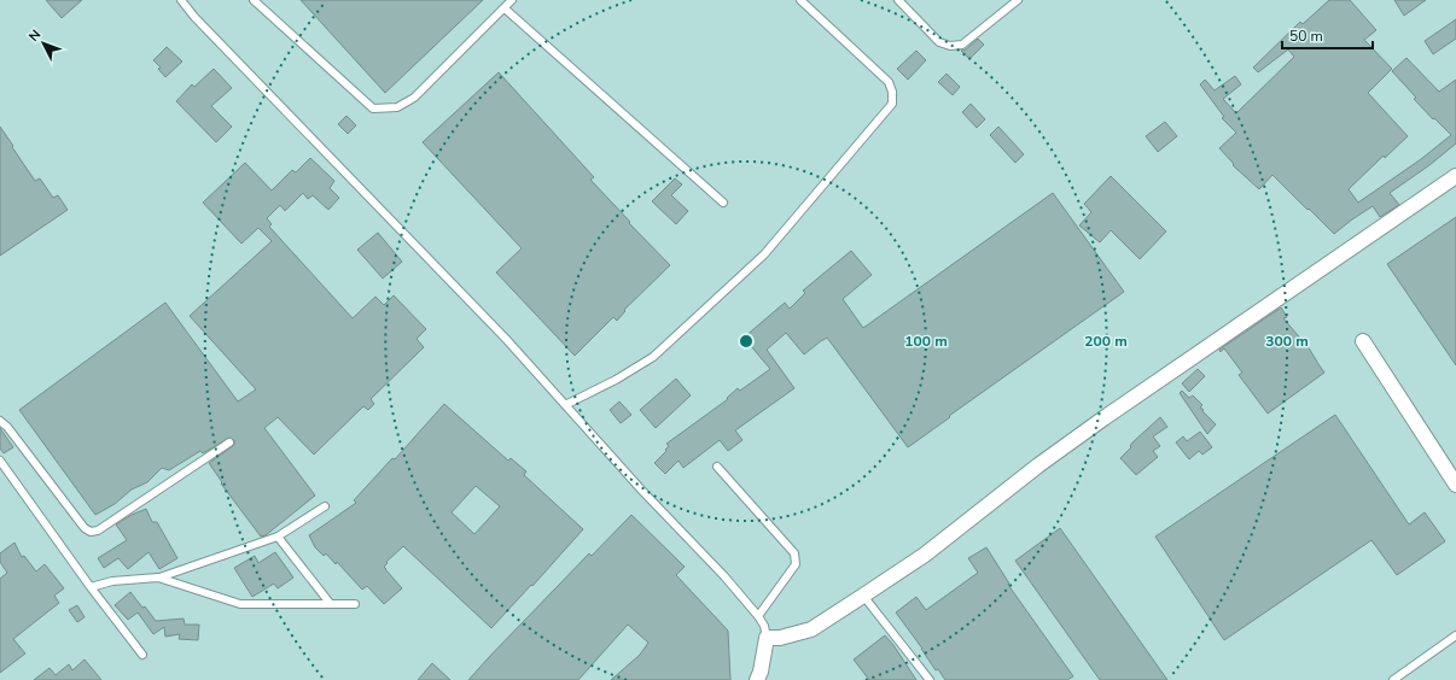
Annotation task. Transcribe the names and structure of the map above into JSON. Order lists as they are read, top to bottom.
{
  "scale_bar": "50 m",
  "north": "top left",
  "rings": ["100 m", "200 m", "300 m"]
}
